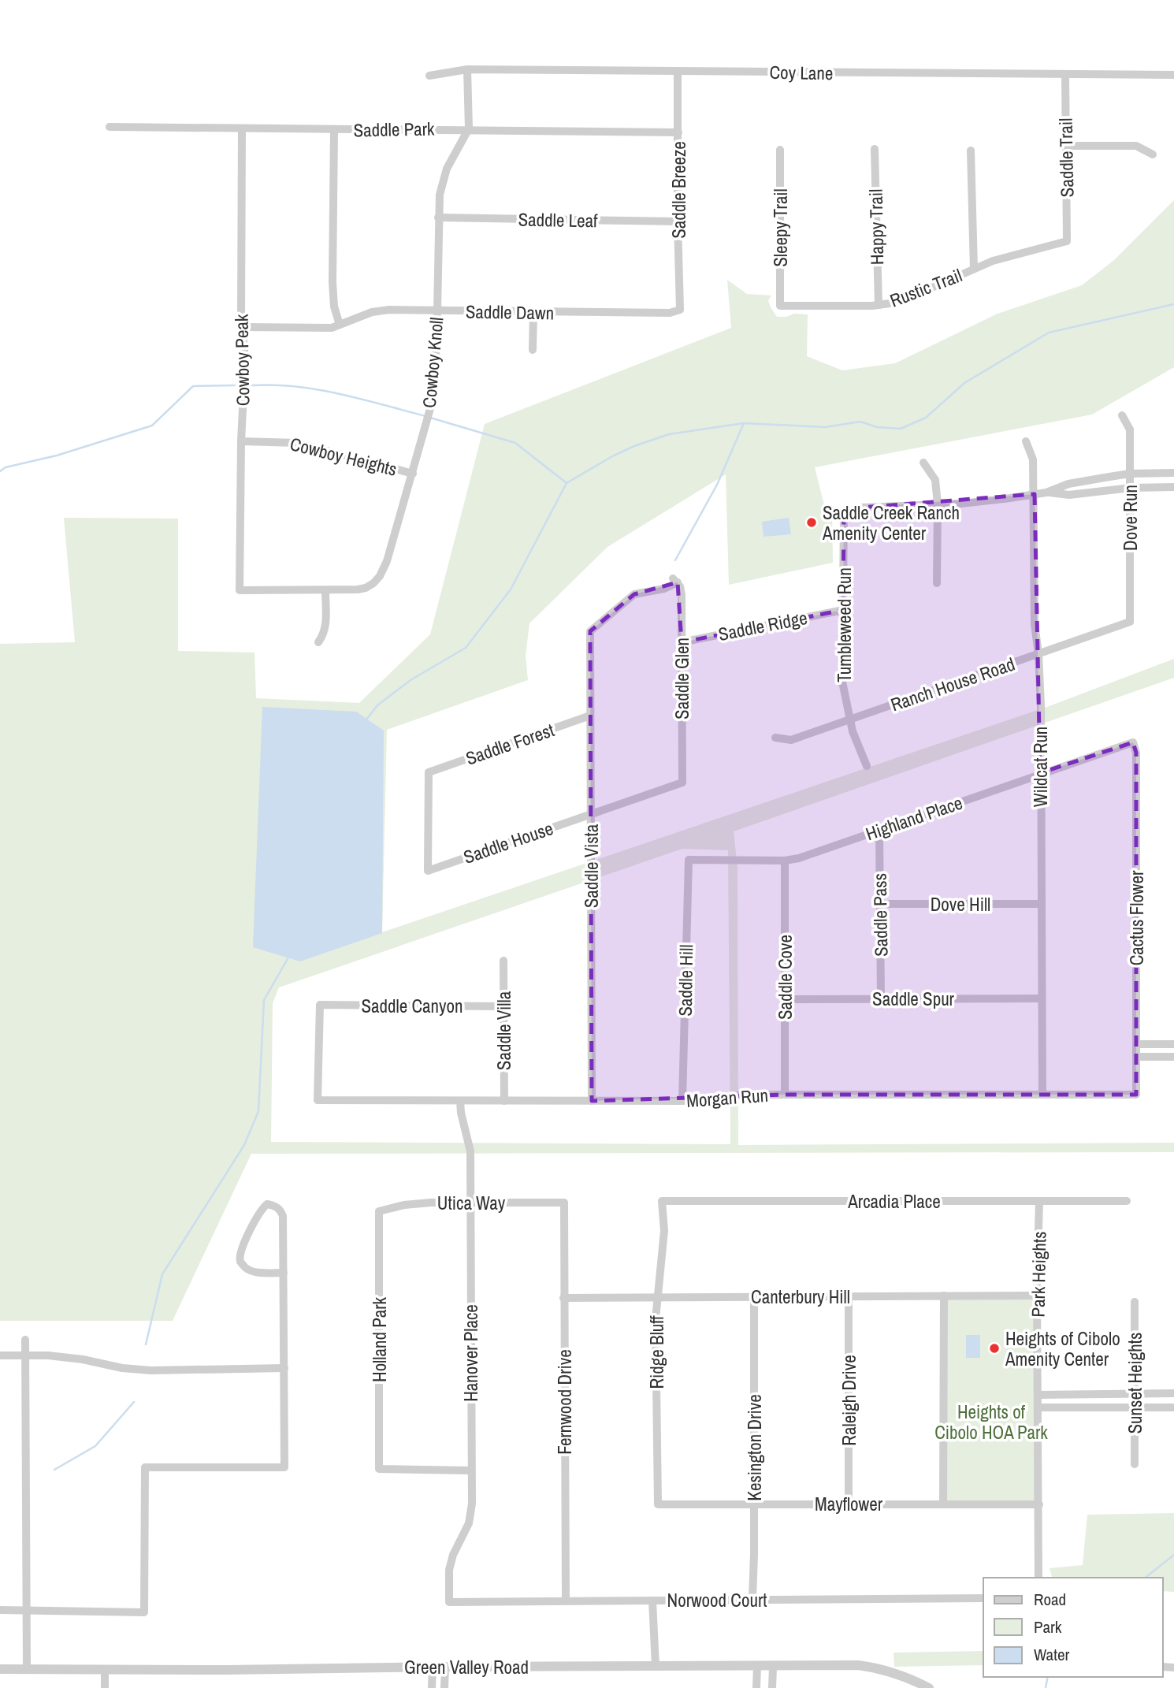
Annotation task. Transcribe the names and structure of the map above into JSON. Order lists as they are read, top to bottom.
{
  "streets": {
    "street": [
      "Coy Lane",
      "Saddle Park",
      "Saddle Trail",
      "Saddle Breeze",
      "Saddle Leaf",
      "Happy Trail",
      "Sleepy Trail",
      "Rustic Trail",
      "Saddle Dawn",
      "Cowboy Peak",
      "Cowboy Knoll",
      "Cowboy Heights",
      "Dove Run",
      "Tumbleweed Run",
      "Saddle Ridge",
      "Saddle Glen",
      "Ranch House Road",
      "Saddle Forest",
      "Wildcat Run",
      "Highland Place",
      "Saddle House",
      "Saddle Vista",
      "Dove Hill",
      "Saddle Pass",
      "Cactus Flower",
      "Saddle Cove",
      "Saddle Hill",
      "Saddle Spur",
      "Saddle Canyon",
      "Saddle Villa",
      "Morgan Run",
      "Arcadia Place",
      "Utica Way",
      "Park Heights",
      "Canterbury Hill",
      "Holland Park",
      "Ridge Bluff",
      "Hanover Place",
      "Sunset Heights",
      "Raleigh Drive",
      "Fernwood Drive",
      "Kesington Drive",
      "Mayflower",
      "Norwood Court",
      "Green Valley Road"
    ]
  },
  "crossings": [
    ["Coy Lane", "Saddle Trail"],
    ["Coy Lane", "Saddle Breeze"],
    ["Saddle Park", "Saddle Breeze"],
    ["Saddle Park", "Cowboy Peak"],
    ["Saddle Park", "Cowboy Knoll"],
    ["Saddle Trail", "Rustic Trail"],
    ["Saddle Breeze", "Saddle Leaf"],
    ["Saddle Breeze", "Saddle Dawn"],
    ["Saddle Leaf", "Cowboy Knoll"],
    ["Happy Trail", "Rustic Trail"],
    ["Sleepy Trail", "Rustic Trail"],
    ["Saddle Dawn", "Cowboy Peak"],
    ["Saddle Dawn", "Cowboy Knoll"],
    ["Cowboy Peak", "Cowboy Knoll"],
    ["Cowboy Peak", "Cowboy Heights"],
    ["Cowboy Knoll", "Cowboy Heights"],
    ["Dove Run", "Ranch House Road"],
    ["Tumbleweed Run", "Saddle Ridge"],
    ["Tumbleweed Run", "Ranch House Road"],
    ["Saddle Ridge", "Saddle Glen"],
    ["Saddle Glen", "Saddle House"],
    ["Saddle Glen", "Saddle Vista"],
    ["Ranch House Road", "Wildcat Run"],
    ["Saddle Forest", "Saddle House"],
    ["Saddle Forest", "Saddle Vista"],
    ["Wildcat Run", "Highland Place"],
    ["Wildcat Run", "Dove Hill"],
    ["Wildcat Run", "Saddle Spur"],
    ["Wildcat Run", "Morgan Run"],
    ["Highland Place", "Saddle Pass"],
    ["Highland Place", "Cactus Flower"],
    ["Highland Place", "Saddle Cove"],
    ["Highland Place", "Saddle Hill"],
    ["Saddle House", "Saddle Vista"],
    ["Saddle Vista", "Morgan Run"],
    ["Dove Hill", "Saddle Pass"],
    ["Saddle Pass", "Saddle Spur"],
    ["Cactus Flower", "Morgan Run"],
    ["Saddle Cove", "Saddle Spur"],
    ["Saddle Cove", "Morgan Run"],
    ["Saddle Hill", "Morgan Run"],
    ["Saddle Canyon", "Saddle Villa"],
    ["Saddle Canyon", "Morgan Run"],
    ["Saddle Villa", "Morgan Run"],
    ["Morgan Run", "Hanover Place"],
    ["Arcadia Place", "Park Heights"],
    ["Arcadia Place", "Ridge Bluff"],
    ["Utica Way", "Holland Park"],
    ["Utica Way", "Hanover Place"],
    ["Utica Way", "Fernwood Drive"],
    ["Park Heights", "Canterbury Hill"],
    ["Park Heights", "Mayflower"],
    ["Canterbury Hill", "Ridge Bluff"],
    ["Canterbury Hill", "Raleigh Drive"],
    ["Canterbury Hill", "Fernwood Drive"],
    ["Canterbury Hill", "Kesington Drive"],
    ["Holland Park", "Hanover Place"],
    ["Ridge Bluff", "Mayflower"],
    ["Hanover Place", "Norwood Court"],
    ["Raleigh Drive", "Mayflower"],
    ["Fernwood Drive", "Norwood Court"],
    ["Kesington Drive", "Mayflower"],
    ["Kesington Drive", "Norwood Court"]
  ],
  "parks": ["Heights of Cibolo HOA Park"],
  "places": ["Saddle Creek Ranch Amenity Center", "Heights of Cibolo Amenity Center"],
  "legend": ["Road", "Park", "Water"]
}
